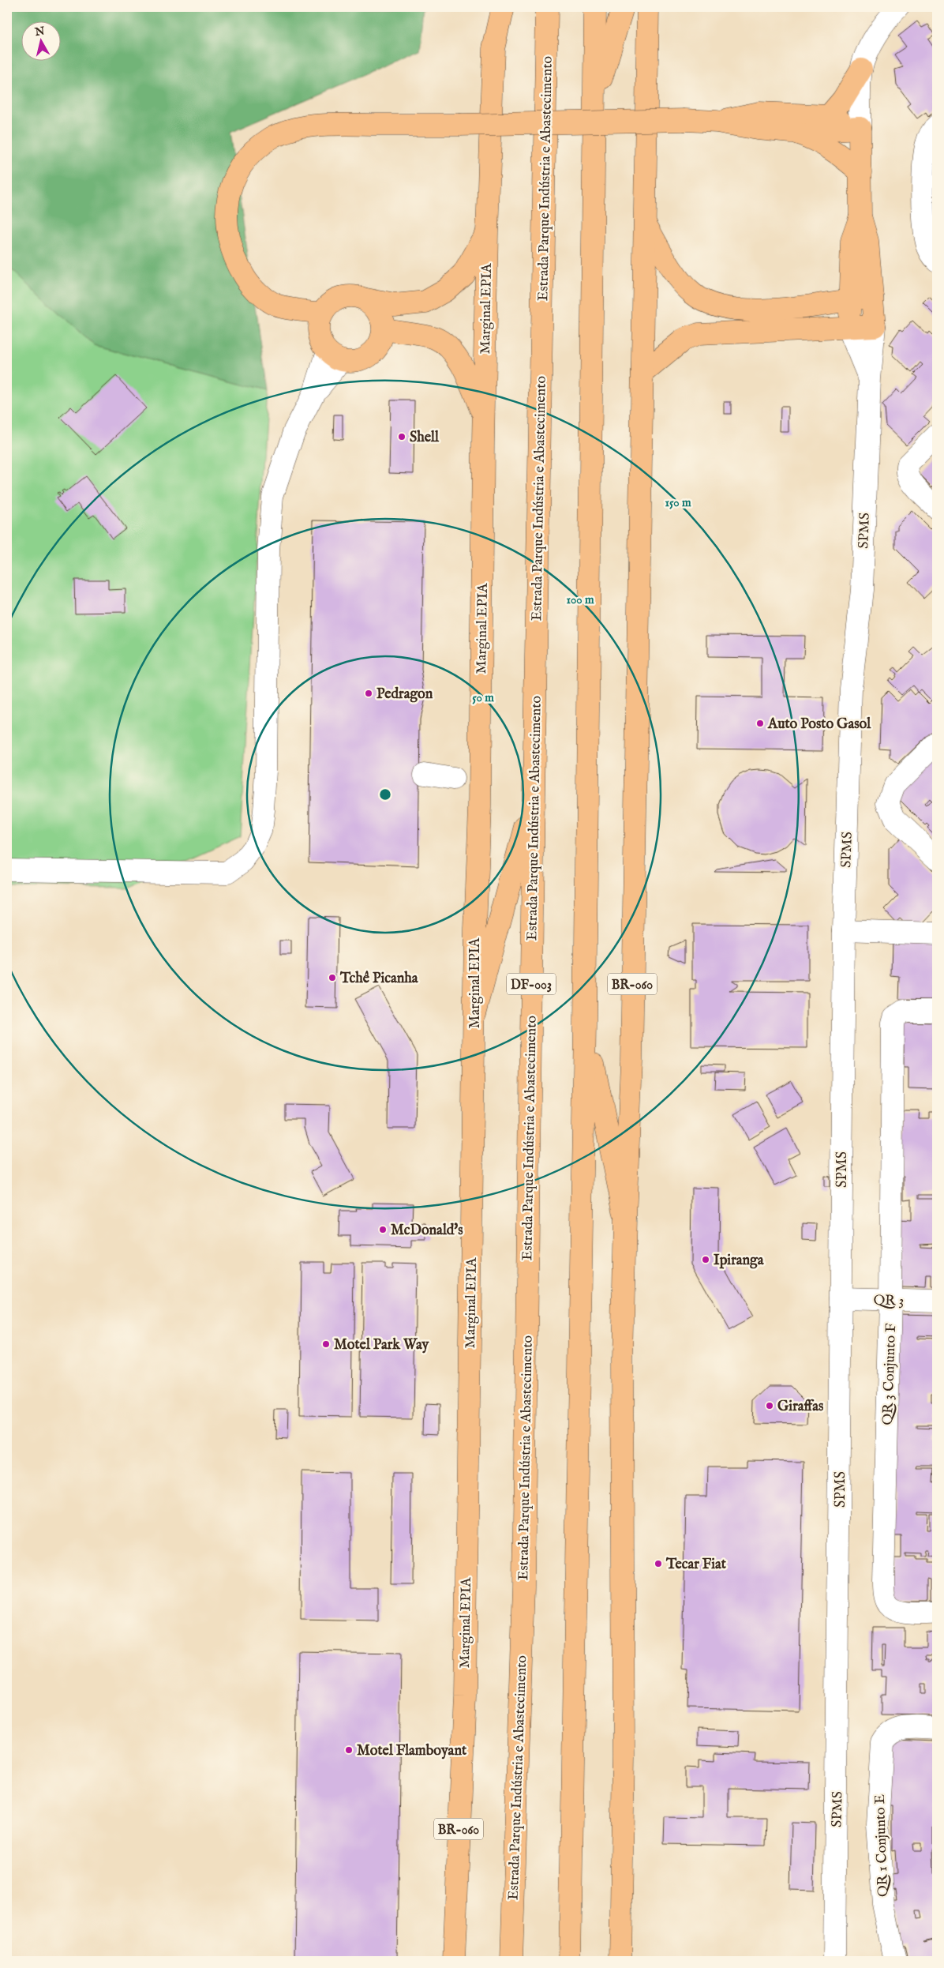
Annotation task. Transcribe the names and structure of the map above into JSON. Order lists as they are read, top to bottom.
{
  "streets": {
    "main road": [
      "Estrada Parque Indústria e Abastecimento",
      "Marginal EPIA",
      "DF-003",
      "BR-060"
    ],
    "street": [
      "SPMS",
      "QR 3",
      "QR 3 Conjunto F",
      "QR 1 Conjunto E"
    ]
  },
  "crossings": [
    ["SPMS", "QR 3"],
    ["QR 3", "QR 3 Conjunto F"]
  ],
  "places": [
    "Shell",
    "Pedragon",
    "Auto Posto Gasol",
    "Tchê Picanha",
    "McDonald's",
    "Ipiranga",
    "Motel Park Way",
    "Giraffas",
    "Tecar Fiat",
    "Motel Flamboyant"
  ],
  "north": "top",
  "rings": ["150 m", "100 m", "50 m"]
}
